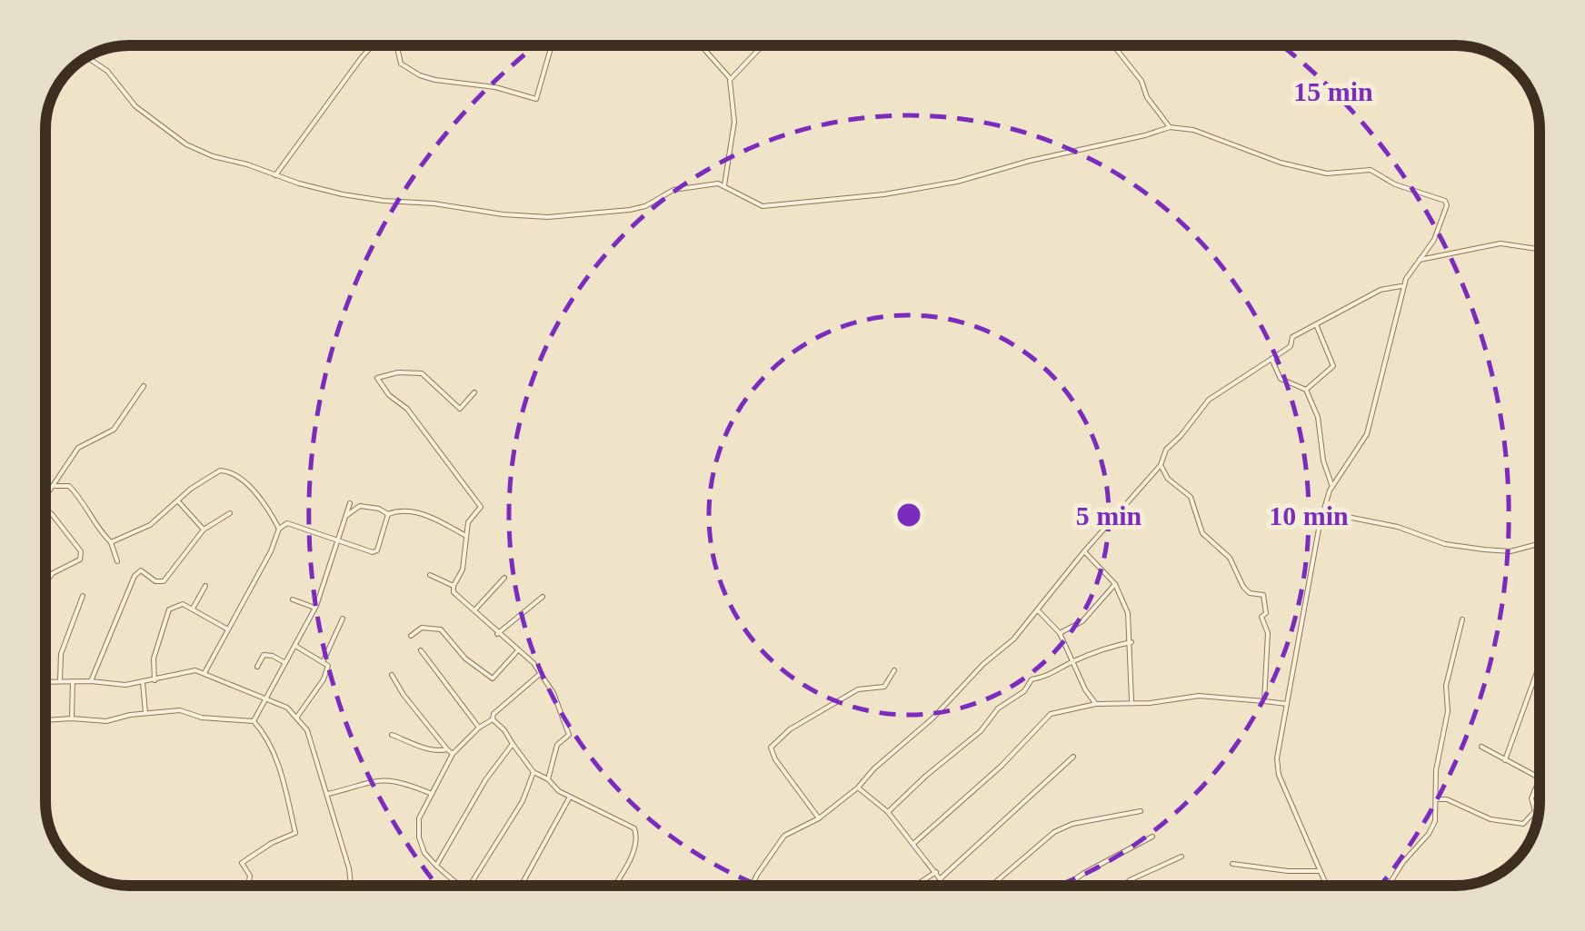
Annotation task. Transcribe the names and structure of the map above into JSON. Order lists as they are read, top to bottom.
{
  "rings": ["15 min", "5 min", "10 min"]
}
